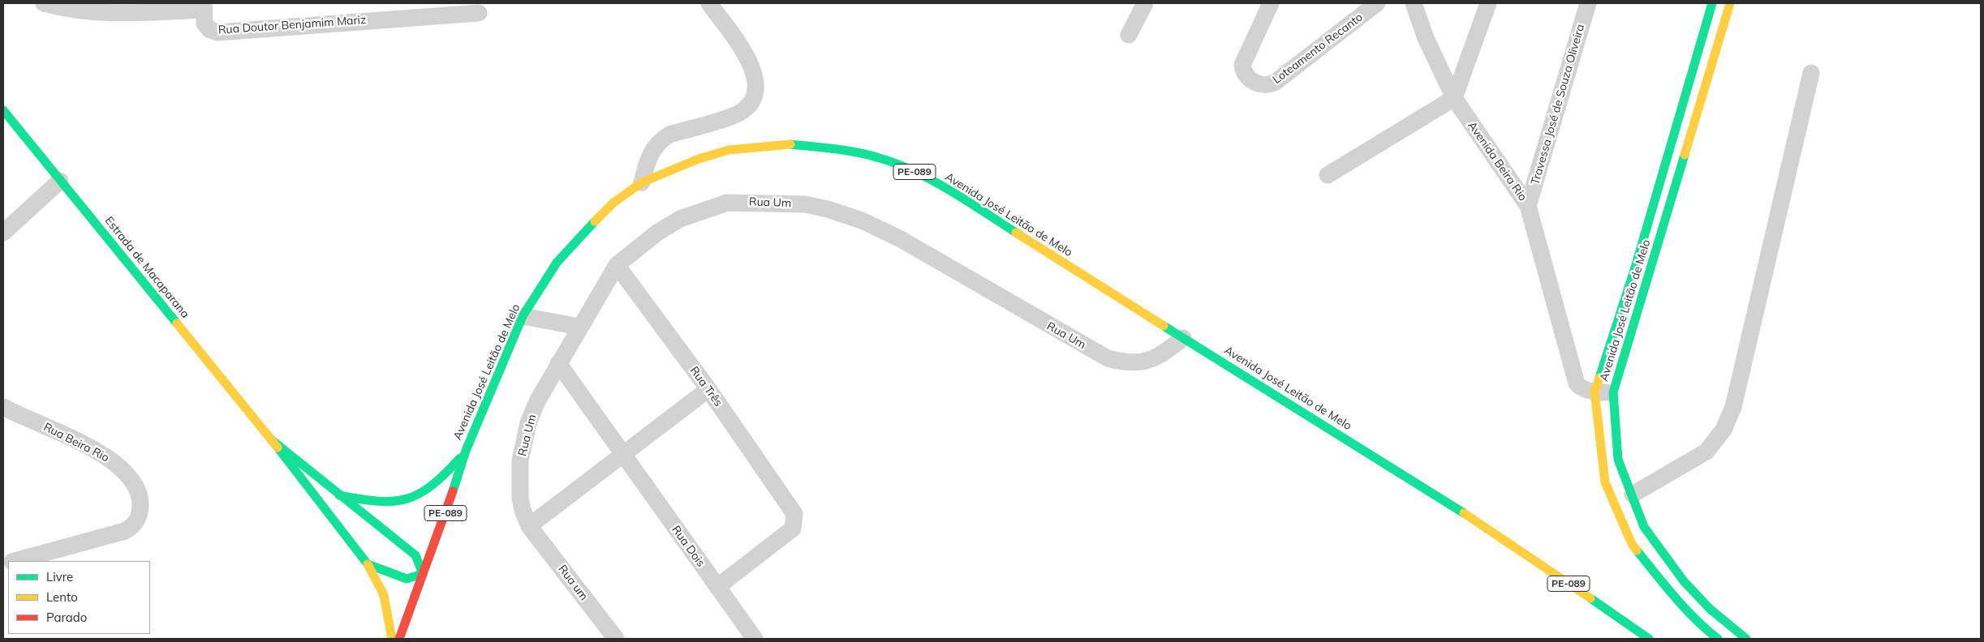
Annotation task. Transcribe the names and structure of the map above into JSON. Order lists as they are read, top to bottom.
{
  "streets": {
    "street": [
      "Rua Doutor Benjamim Mariz",
      "Loteamento Recanto",
      "Travessa José de Souza Oliveira",
      "Avenida Beira Rio",
      "PE-089",
      "Rua Um",
      "Avenida José Leitão de Melo",
      "Estrada de Macaparana",
      "Rua Três",
      "Rua Beira Rio",
      "Rua Dois",
      "Rua um"
    ]
  },
  "crossings": [
    ["Travessa José de Souza Oliveira", "Avenida Beira Rio"],
    ["Avenida Beira Rio", "Avenida José Leitão de Melo"],
    ["Rua Um", "Avenida José Leitão de Melo"],
    ["Rua Um", "Rua Três"],
    ["Rua Um", "Rua Dois"],
    ["Rua Um", "Rua um"],
    ["Avenida José Leitão de Melo", "Estrada de Macaparana"],
    ["Rua Três", "Rua Dois"]
  ],
  "legend": ["Livre", "Lento", "Parado"]
}
